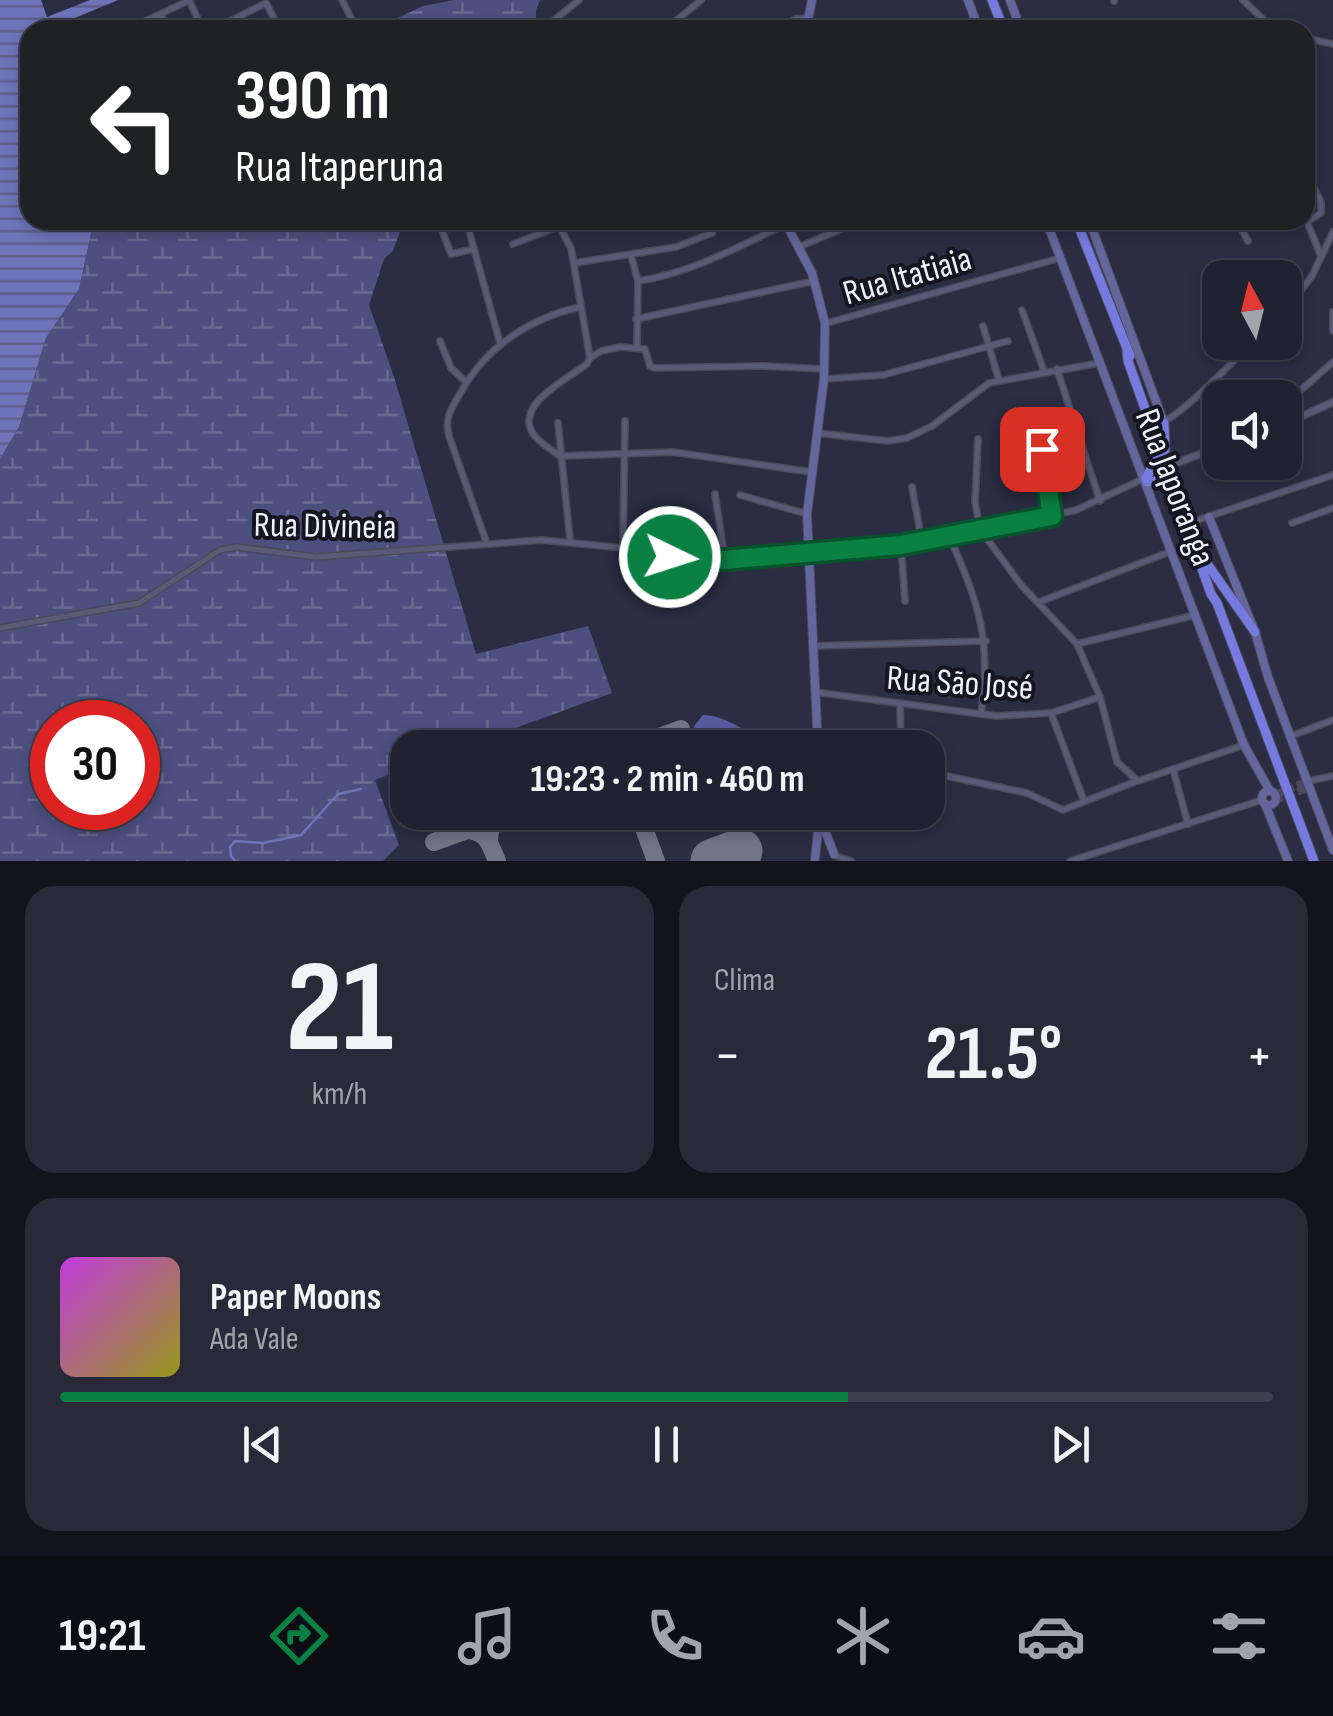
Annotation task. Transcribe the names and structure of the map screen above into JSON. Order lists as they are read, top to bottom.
{
  "streets": {
    "main road": ["Rua Japoranga"],
    "street": ["Rua Itatiaia", "Rua Divineia", "Rua São José"]
  },
  "crossings": [
    ["Rua Itatiaia", "Rua Japoranga"],
    ["Rua Japoranga", "Rua Divineia"]
  ],
  "north": "top",
  "page": {
    "turn": ["390 m", "Rua Itaperuna"],
    "limit": "30",
    "trip": "19:23 · 2 min · 460 m",
    "tile": [
      ["21", "km/h"],
      "Clima"
    ],
    "heat": ["−", "21.5°", "+"],
    "song": ["Paper Moons", "Ada Vale"],
    "tabs": "19:21"
  }
}
